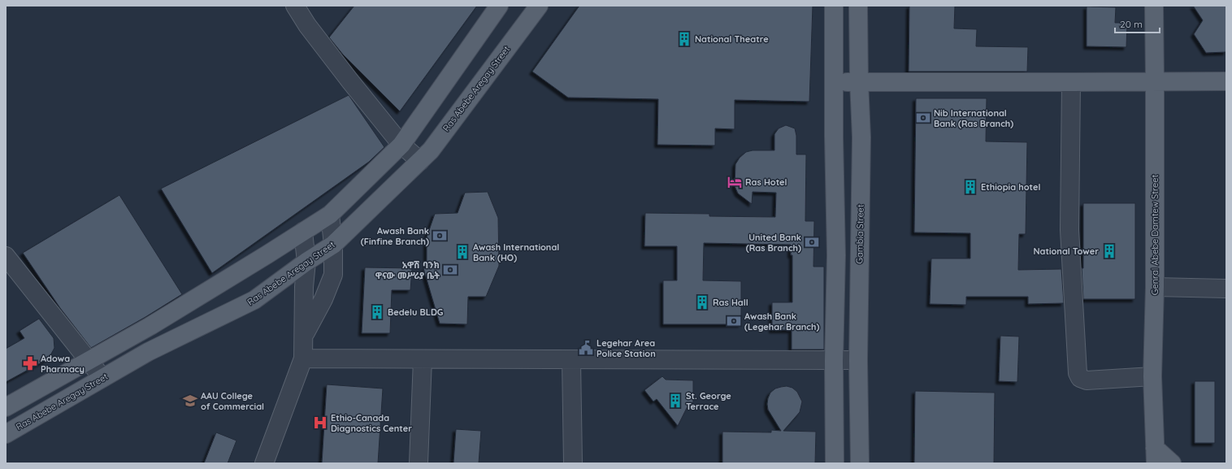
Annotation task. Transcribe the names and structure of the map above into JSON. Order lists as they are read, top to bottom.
{
  "streets": {
    "main road": ["Ras Abebe Aregay Street", "Gambia Street", "Genral Abebe Damtew Street"]
  },
  "places": {
    "building": [
      "National Theatre",
      "Ethiopia hotel",
      "National Tower",
      "Awash International Bank (HO)",
      "Ras Hall",
      "Bedelu BLDG",
      "St. George Terrace"
    ],
    "bank": [
      "Nib International Bank (Ras Branch)",
      "Awash Bank (Finfine Branch)",
      "United Bank (Ras Branch)",
      "አዋሽ ባንክ ዋናው መሥሪያ ቤት",
      "Awash Bank (Legehar Branch)"
    ],
    "hotel": ["Ras Hotel"],
    "public building": ["Legehar Area Police Station"],
    "pharmacy": ["Adowa Pharmacy"],
    "school or university": ["AAU College of Commercial"],
    "hospital": ["Ethio-Canada Diagnostics Center"]
  },
  "scale_bar": "20 m"
}
